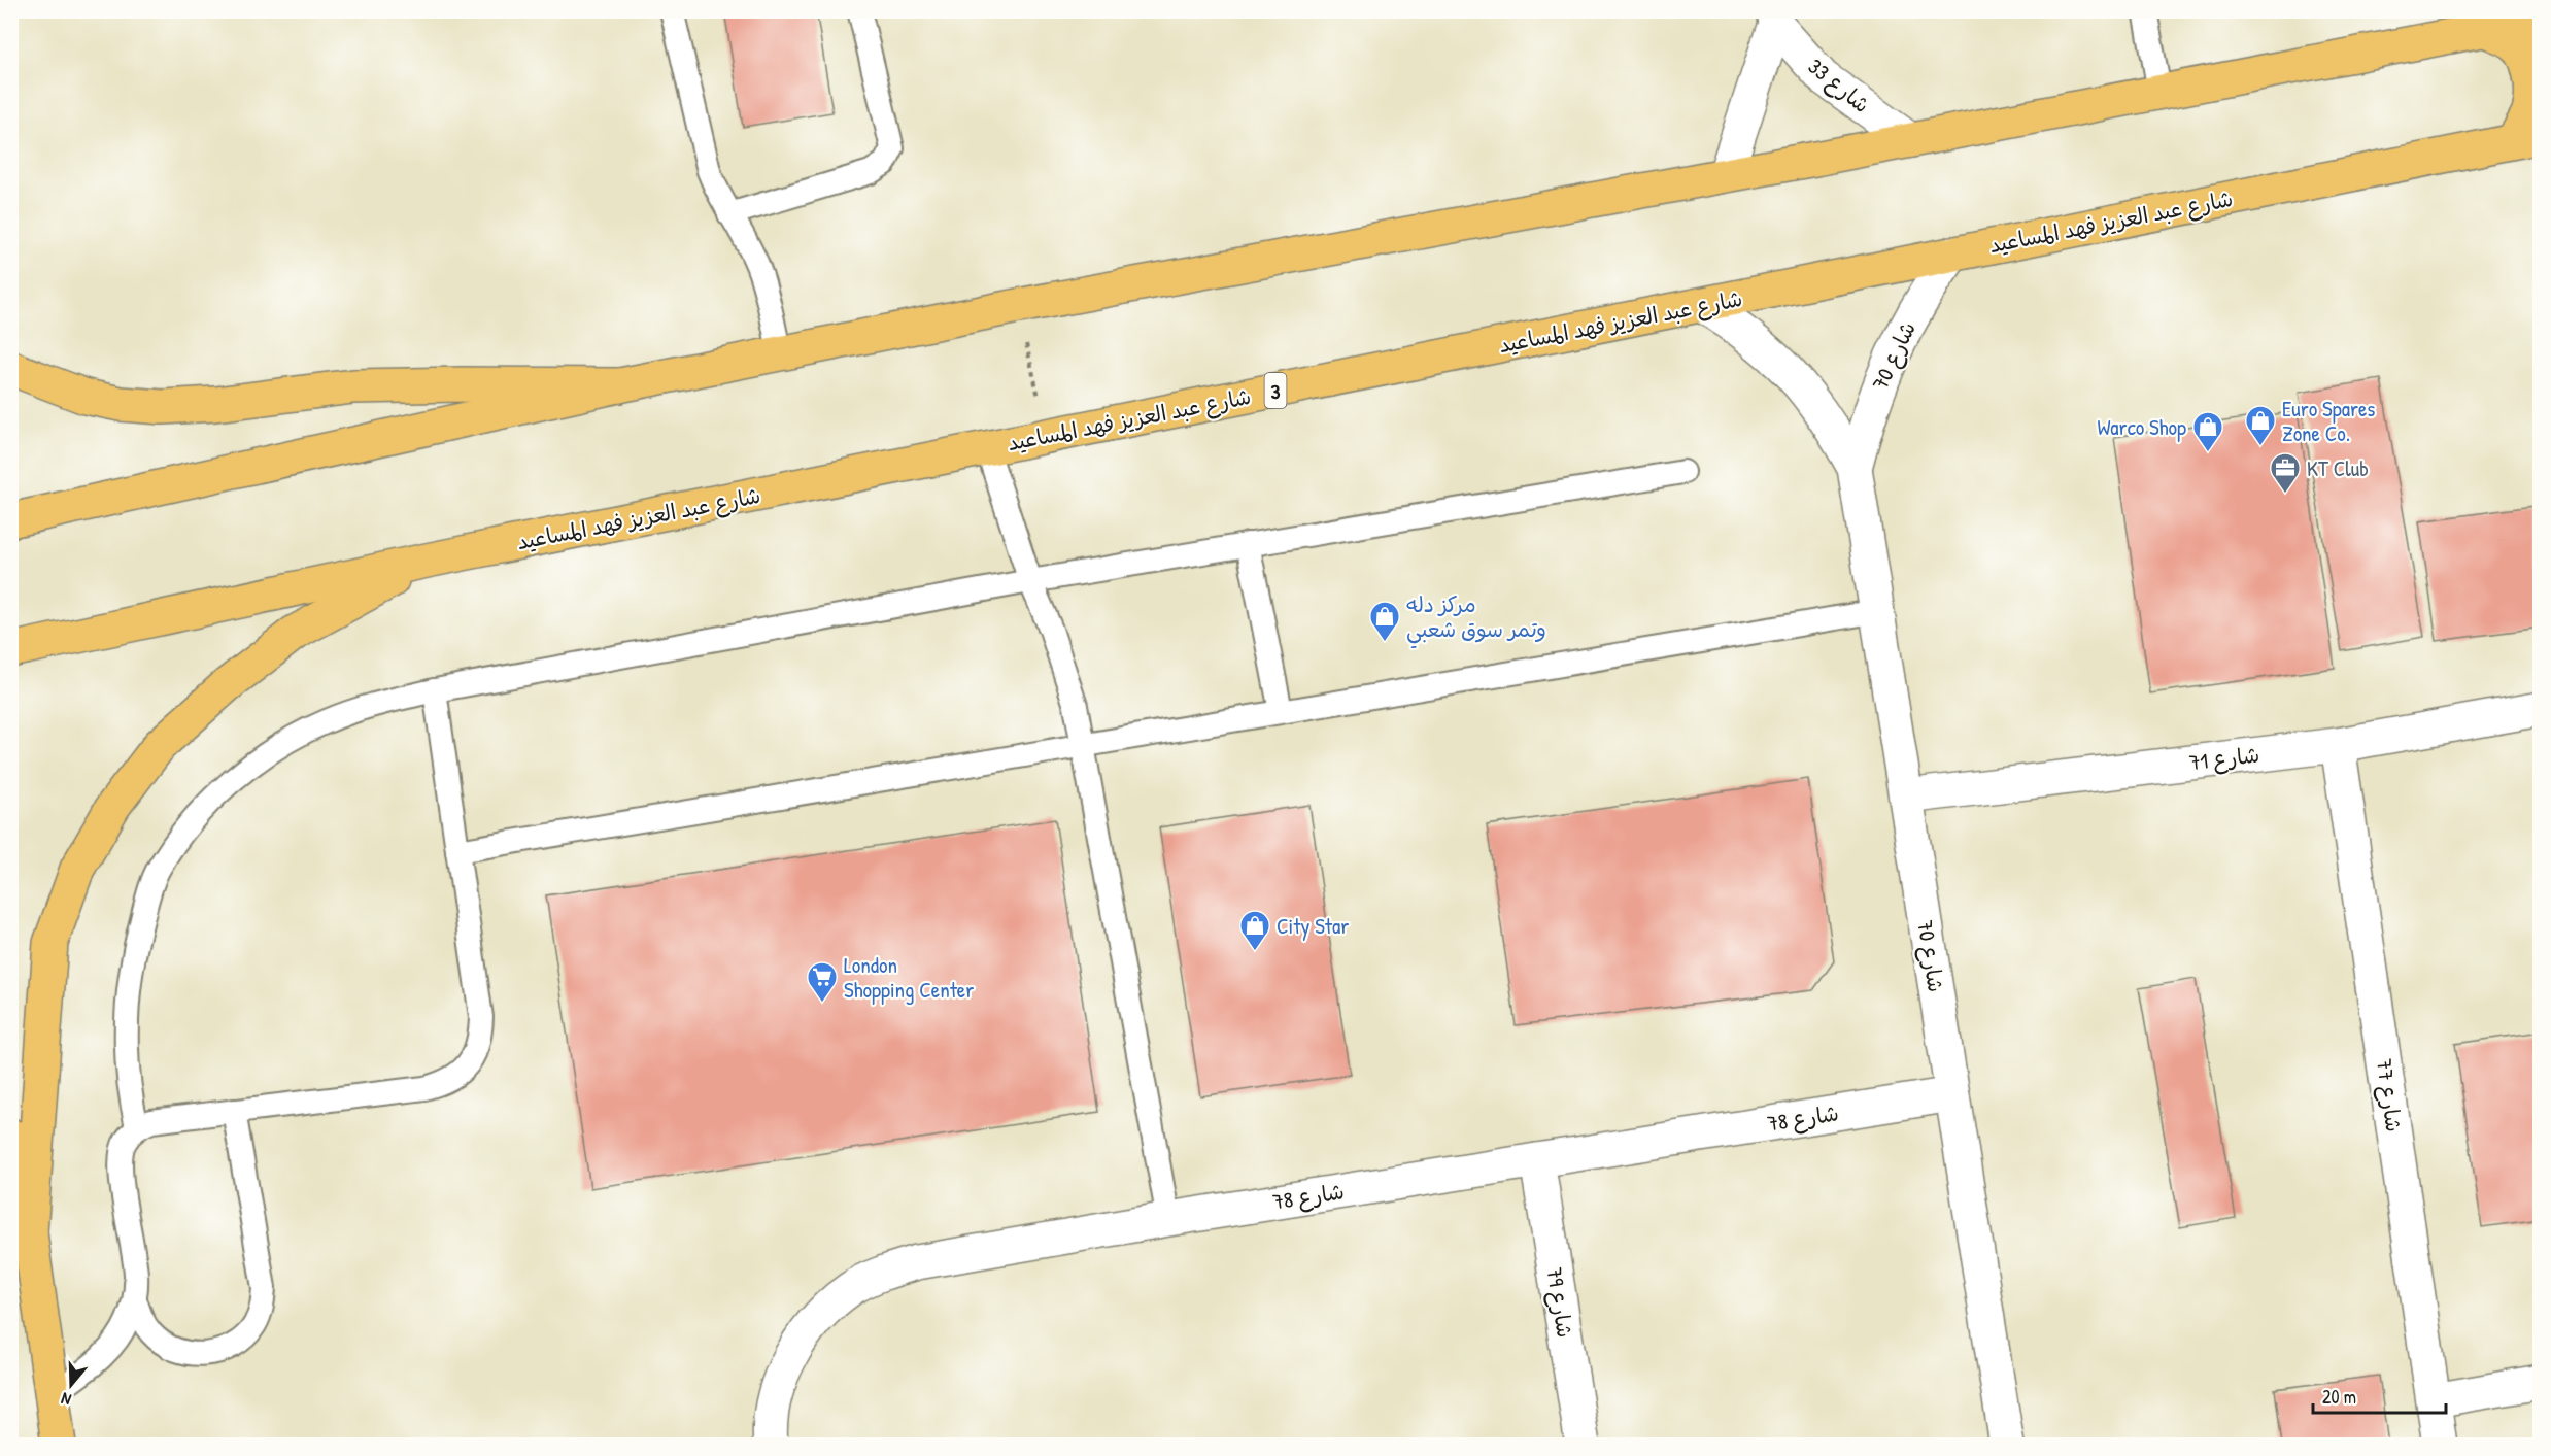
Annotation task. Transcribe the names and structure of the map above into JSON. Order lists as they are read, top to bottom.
{
  "streets": {
    "main road": ["شارع عبد العزيز فهد المساعيد", "3"],
    "street": [
      "شارع 33",
      "شارع 70",
      "شارع 71",
      "شارع 77",
      "شارع 78",
      "شارع 79"
    ]
  },
  "crossings": [
    ["شارع عبد العزيز فهد المساعيد", "شارع 70"],
    ["شارع 70", "شارع 71"],
    ["شارع 70", "شارع 78"],
    ["شارع 71", "شارع 77"],
    ["شارع 78", "شارع 79"]
  ],
  "places": {
    "shop": [
      "Euro Spares Zone Co.",
      "Warco Shop",
      "مركز دله وتمر سوق شعبي",
      "City Star"
    ],
    "office": ["KT Club"],
    "supermarket": ["London Shopping Center"]
  },
  "scale_bar": "20 m",
  "north": "bottom"
}
